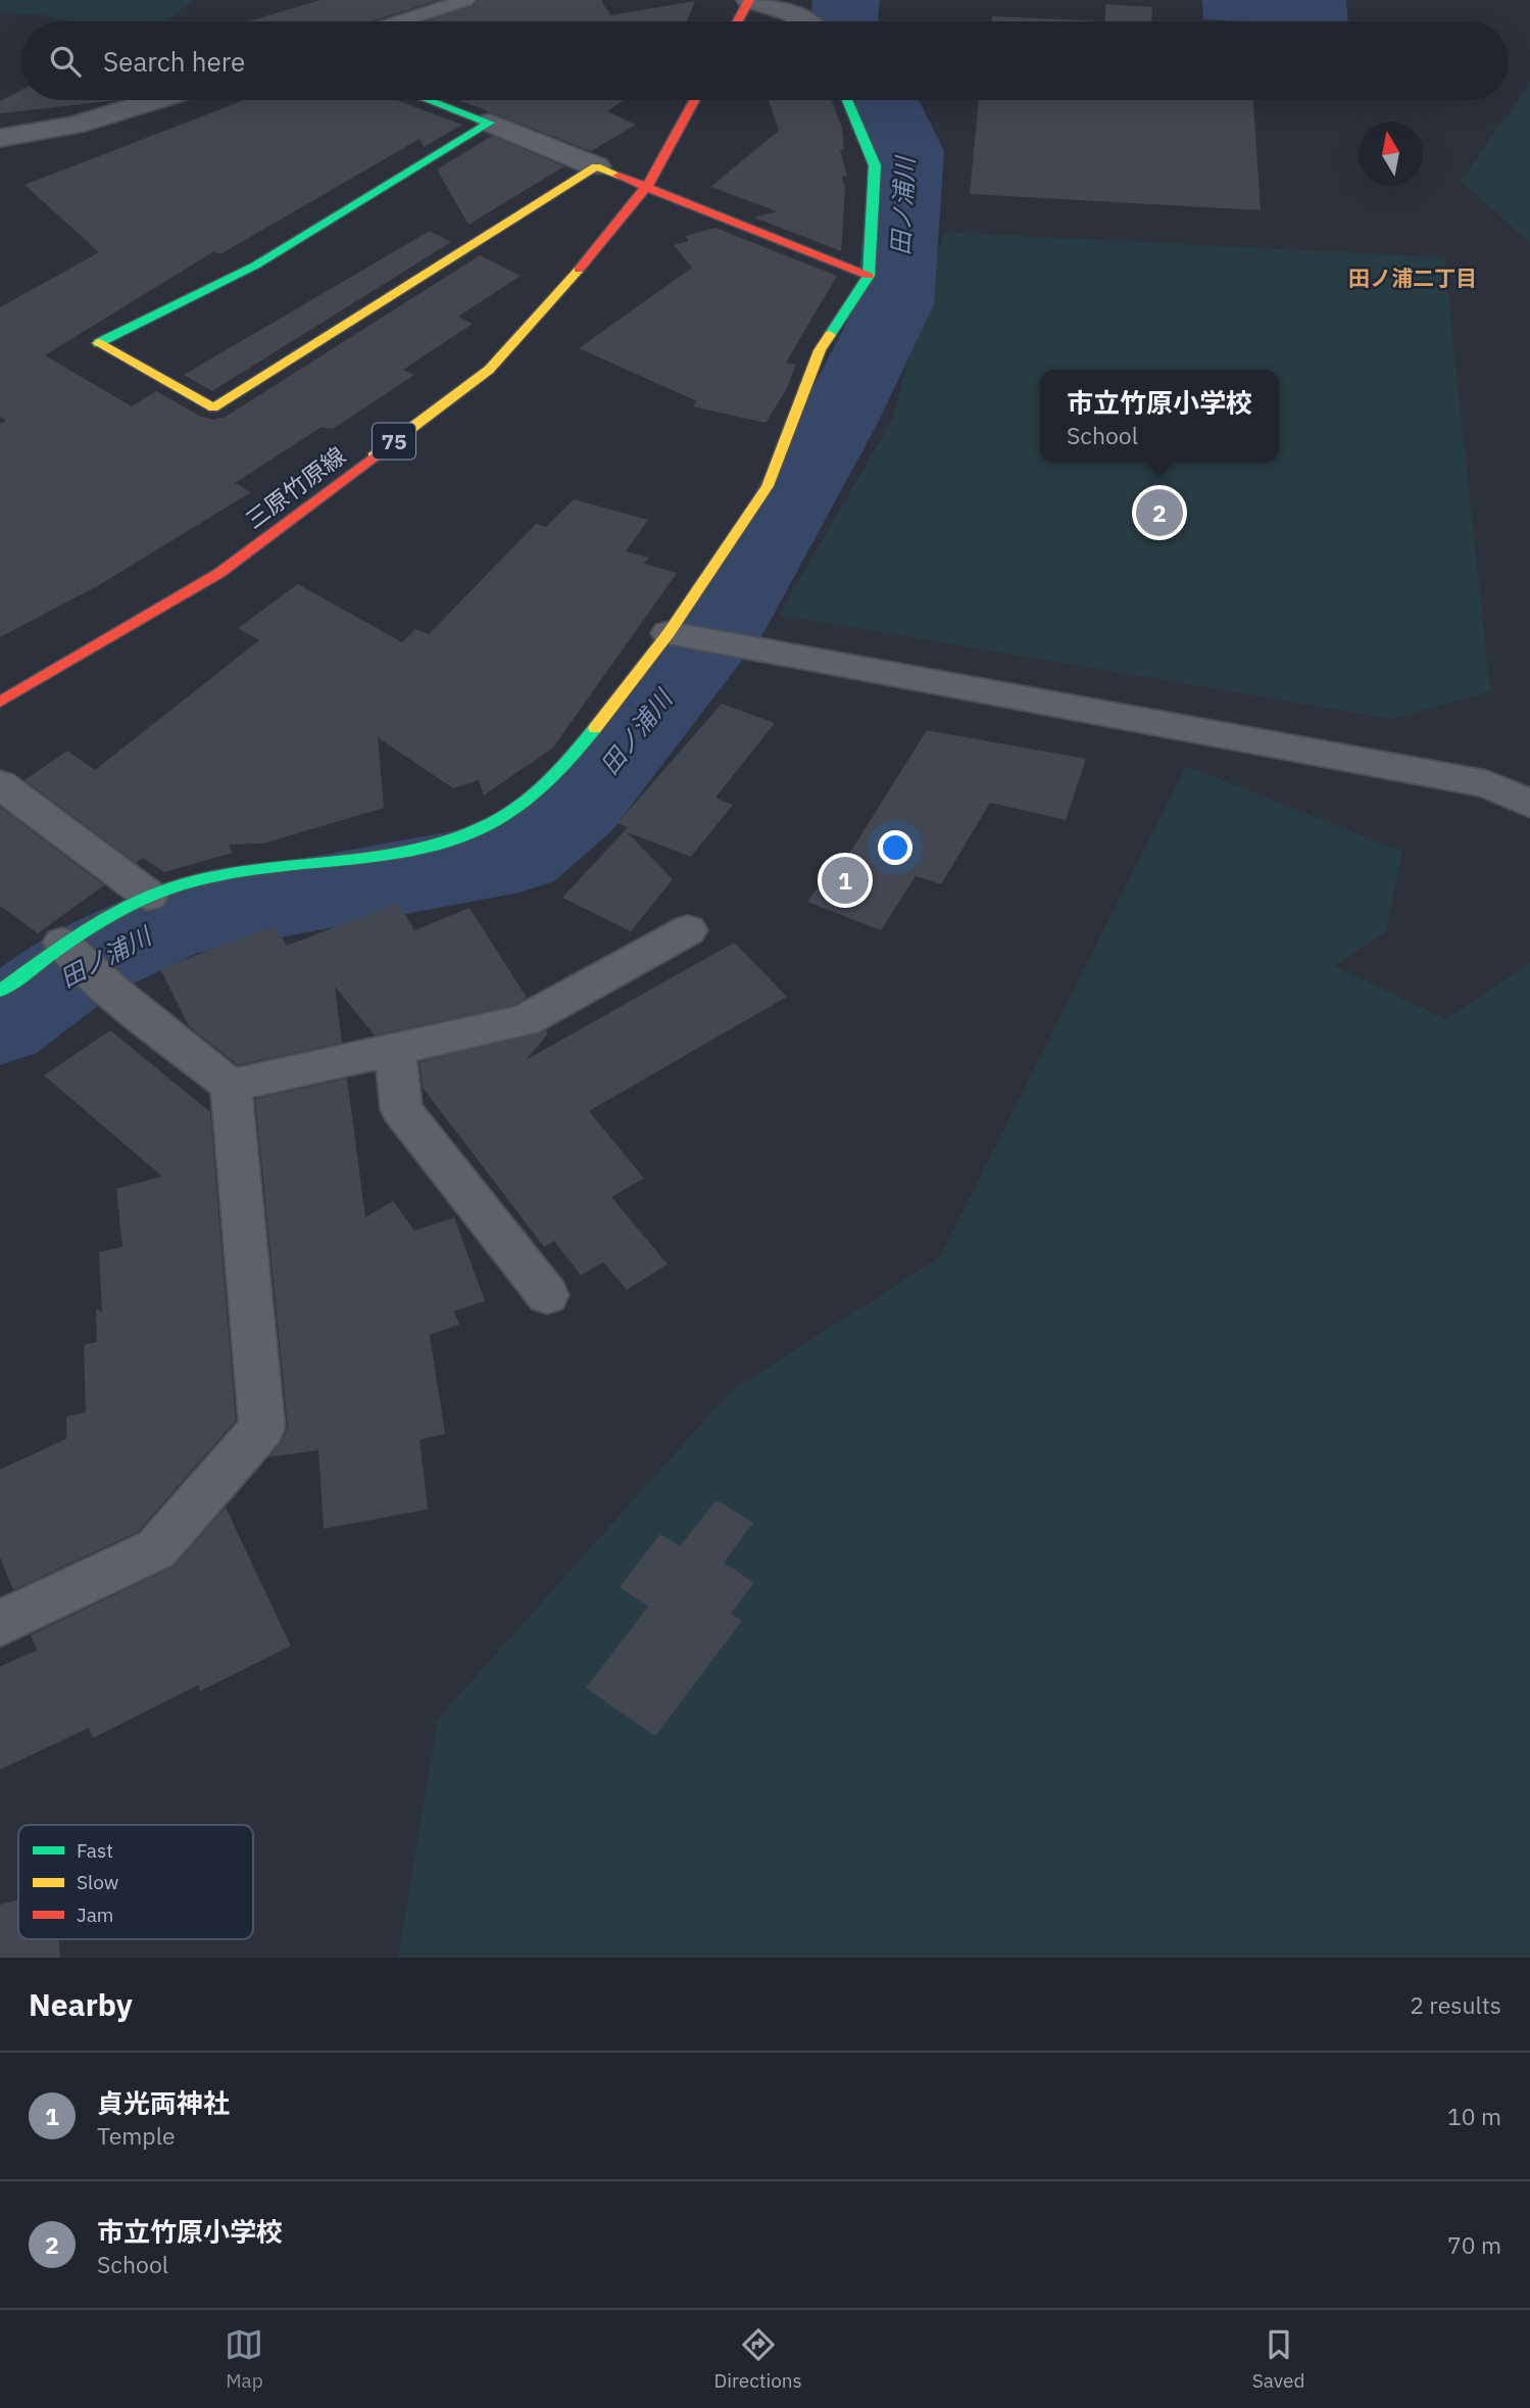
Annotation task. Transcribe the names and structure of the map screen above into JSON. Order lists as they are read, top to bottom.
{
  "streets": {
    "street": ["75", "三原竹原線"]
  },
  "districts": ["田ノ浦二丁目"],
  "water": ["田ノ浦川"],
  "legend": ["Fast", "Slow", "Jam"],
  "north": "top",
  "page": {
    "search": "Search here",
    "popup": ["市立竹原小学校", "School"],
    "pins": ["2", "1"],
    "heading": ["Nearby", "2 results"],
    "list": [
      {
        "mark": "1",
        "name": "貞光両神社",
        "note": "Temple",
        "value": "10 m"
      },
      {
        "mark": "2",
        "name": "市立竹原小学校",
        "note": "School",
        "value": "70 m"
      }
    ],
    "nav": ["Map", "Directions", "Saved"]
  }
}
